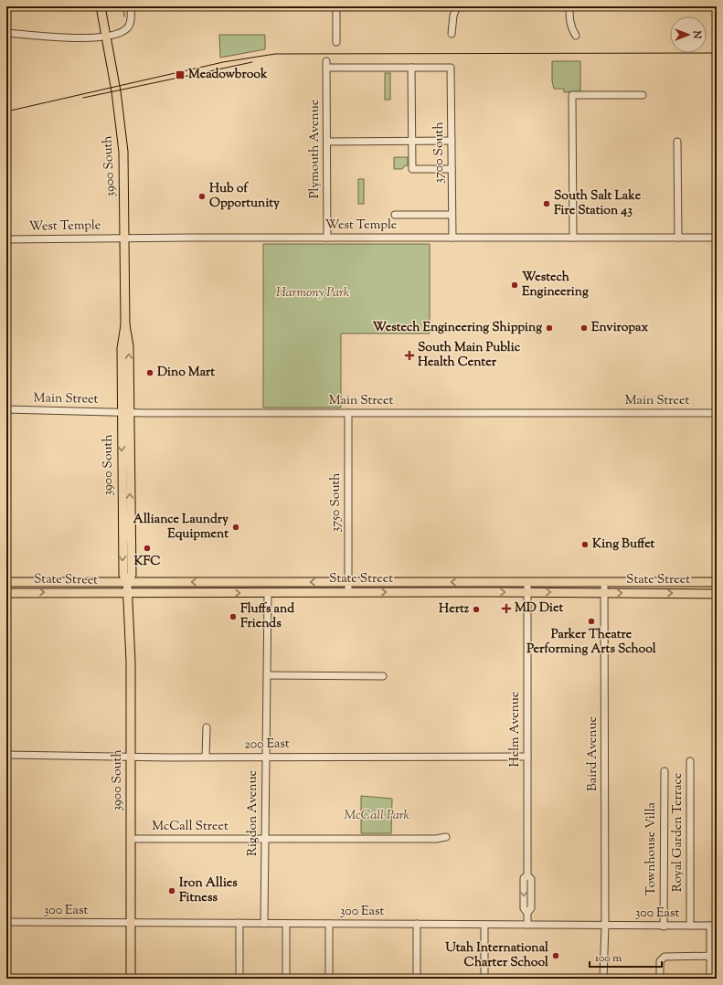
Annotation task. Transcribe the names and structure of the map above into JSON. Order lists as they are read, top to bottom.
{
  "streets": {
    "main road": ["3900 South", "State Street"],
    "street": [
      "Plymouth Avenue",
      "3700 South",
      "West Temple",
      "Main Street",
      "3750 South",
      "Helm Avenue",
      "200 East",
      "Baird Avenue",
      "Rigdon Avenue",
      "McCall Street",
      "Royal Garden Terrace",
      "Townhouse Villa",
      "300 East"
    ]
  },
  "crossings": [
    ["Plymouth Avenue", "3700 South"],
    ["Plymouth Avenue", "West Temple"],
    ["3700 South", "West Temple"],
    ["3900 South", "West Temple"],
    ["3900 South", "Main Street"],
    ["3900 South", "State Street"],
    ["3900 South", "200 East"],
    ["3900 South", "McCall Street"],
    ["3900 South", "300 East"],
    ["Main Street", "3750 South"],
    ["3750 South", "State Street"],
    ["State Street", "Helm Avenue"],
    ["State Street", "Baird Avenue"],
    ["State Street", "Rigdon Avenue"],
    ["Helm Avenue", "200 East"],
    ["Helm Avenue", "300 East"],
    ["200 East", "Rigdon Avenue"],
    ["Baird Avenue", "300 East"],
    ["Rigdon Avenue", "McCall Street"],
    ["Rigdon Avenue", "300 East"],
    ["Royal Garden Terrace", "300 East"],
    ["Townhouse Villa", "300 East"]
  ],
  "parks": ["Harmony Park", "McCall Park"],
  "places": {
    "transit": ["Meadowbrook"],
    "other": [
      "Hub of Opportunity",
      "South Salt Lake Fire Station 43",
      "Westech Engineering",
      "Westech Engineering Shipping",
      "Enviropax",
      "Dino Mart",
      "Alliance Laundry Equipment",
      "King Buffet",
      "KFC",
      "Hertz",
      "Fluffs and Friends",
      "Parker Theatre Performing Arts School",
      "Iron Allies Fitness",
      "Utah International Charter School"
    ],
    "health": ["South Main Public Health Center", "MD Diet"]
  },
  "scale_bar": "100 m",
  "north": "right"
}
